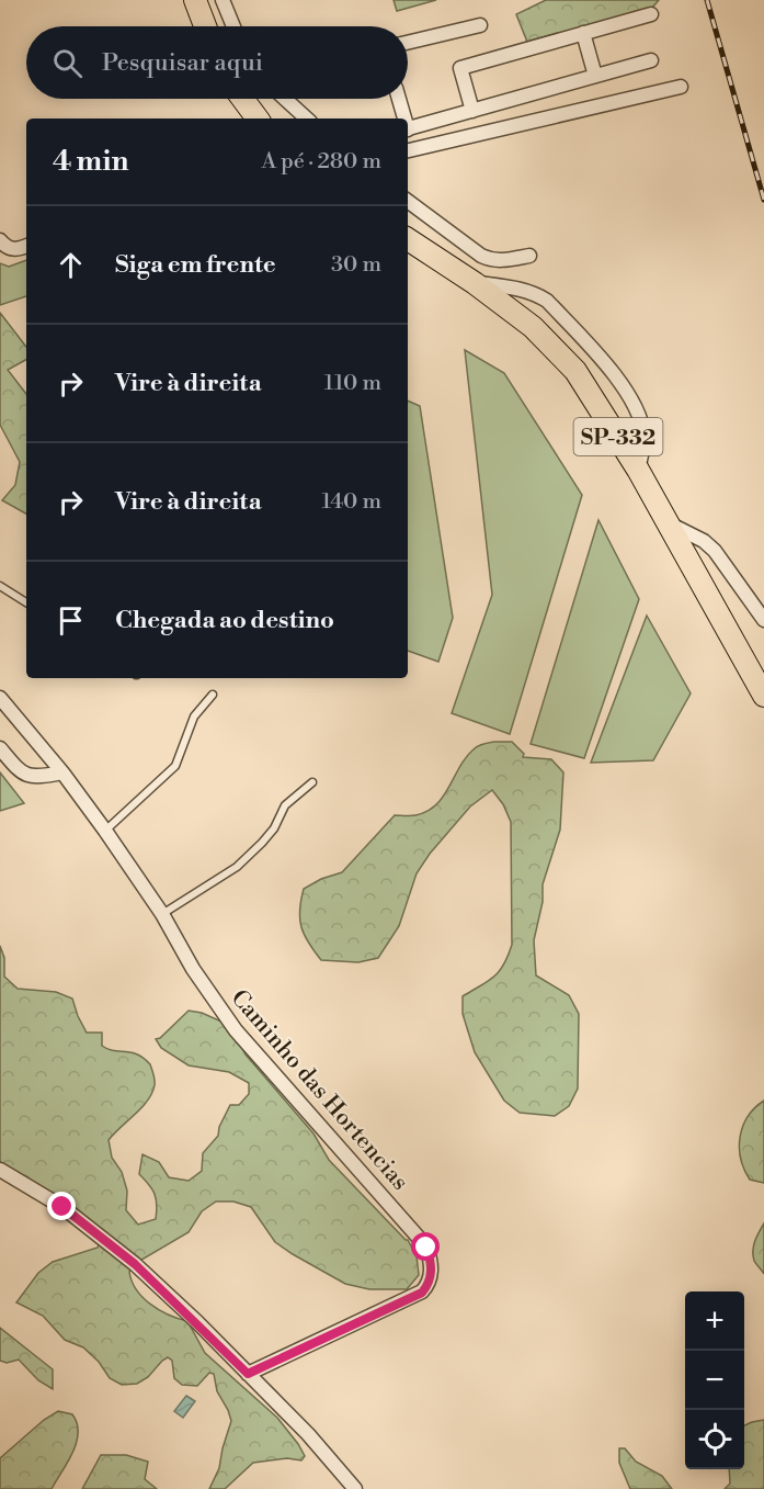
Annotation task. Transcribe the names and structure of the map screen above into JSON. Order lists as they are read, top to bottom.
{
  "streets": {
    "main road": ["SP-332"],
    "street": ["Caminho das Hortencias"]
  },
  "page": {
    "search": "Pesquisar aqui",
    "heading": ["4 min", "A pé · 280 m"],
    "list": [
      ["Siga em frente", "30 m"],
      ["Vire à direita", "110 m"],
      ["Vire à direita", "140 m"],
      "Chegada ao destino"
    ],
    "map_buttons": ["+", "−"]
  }
}
